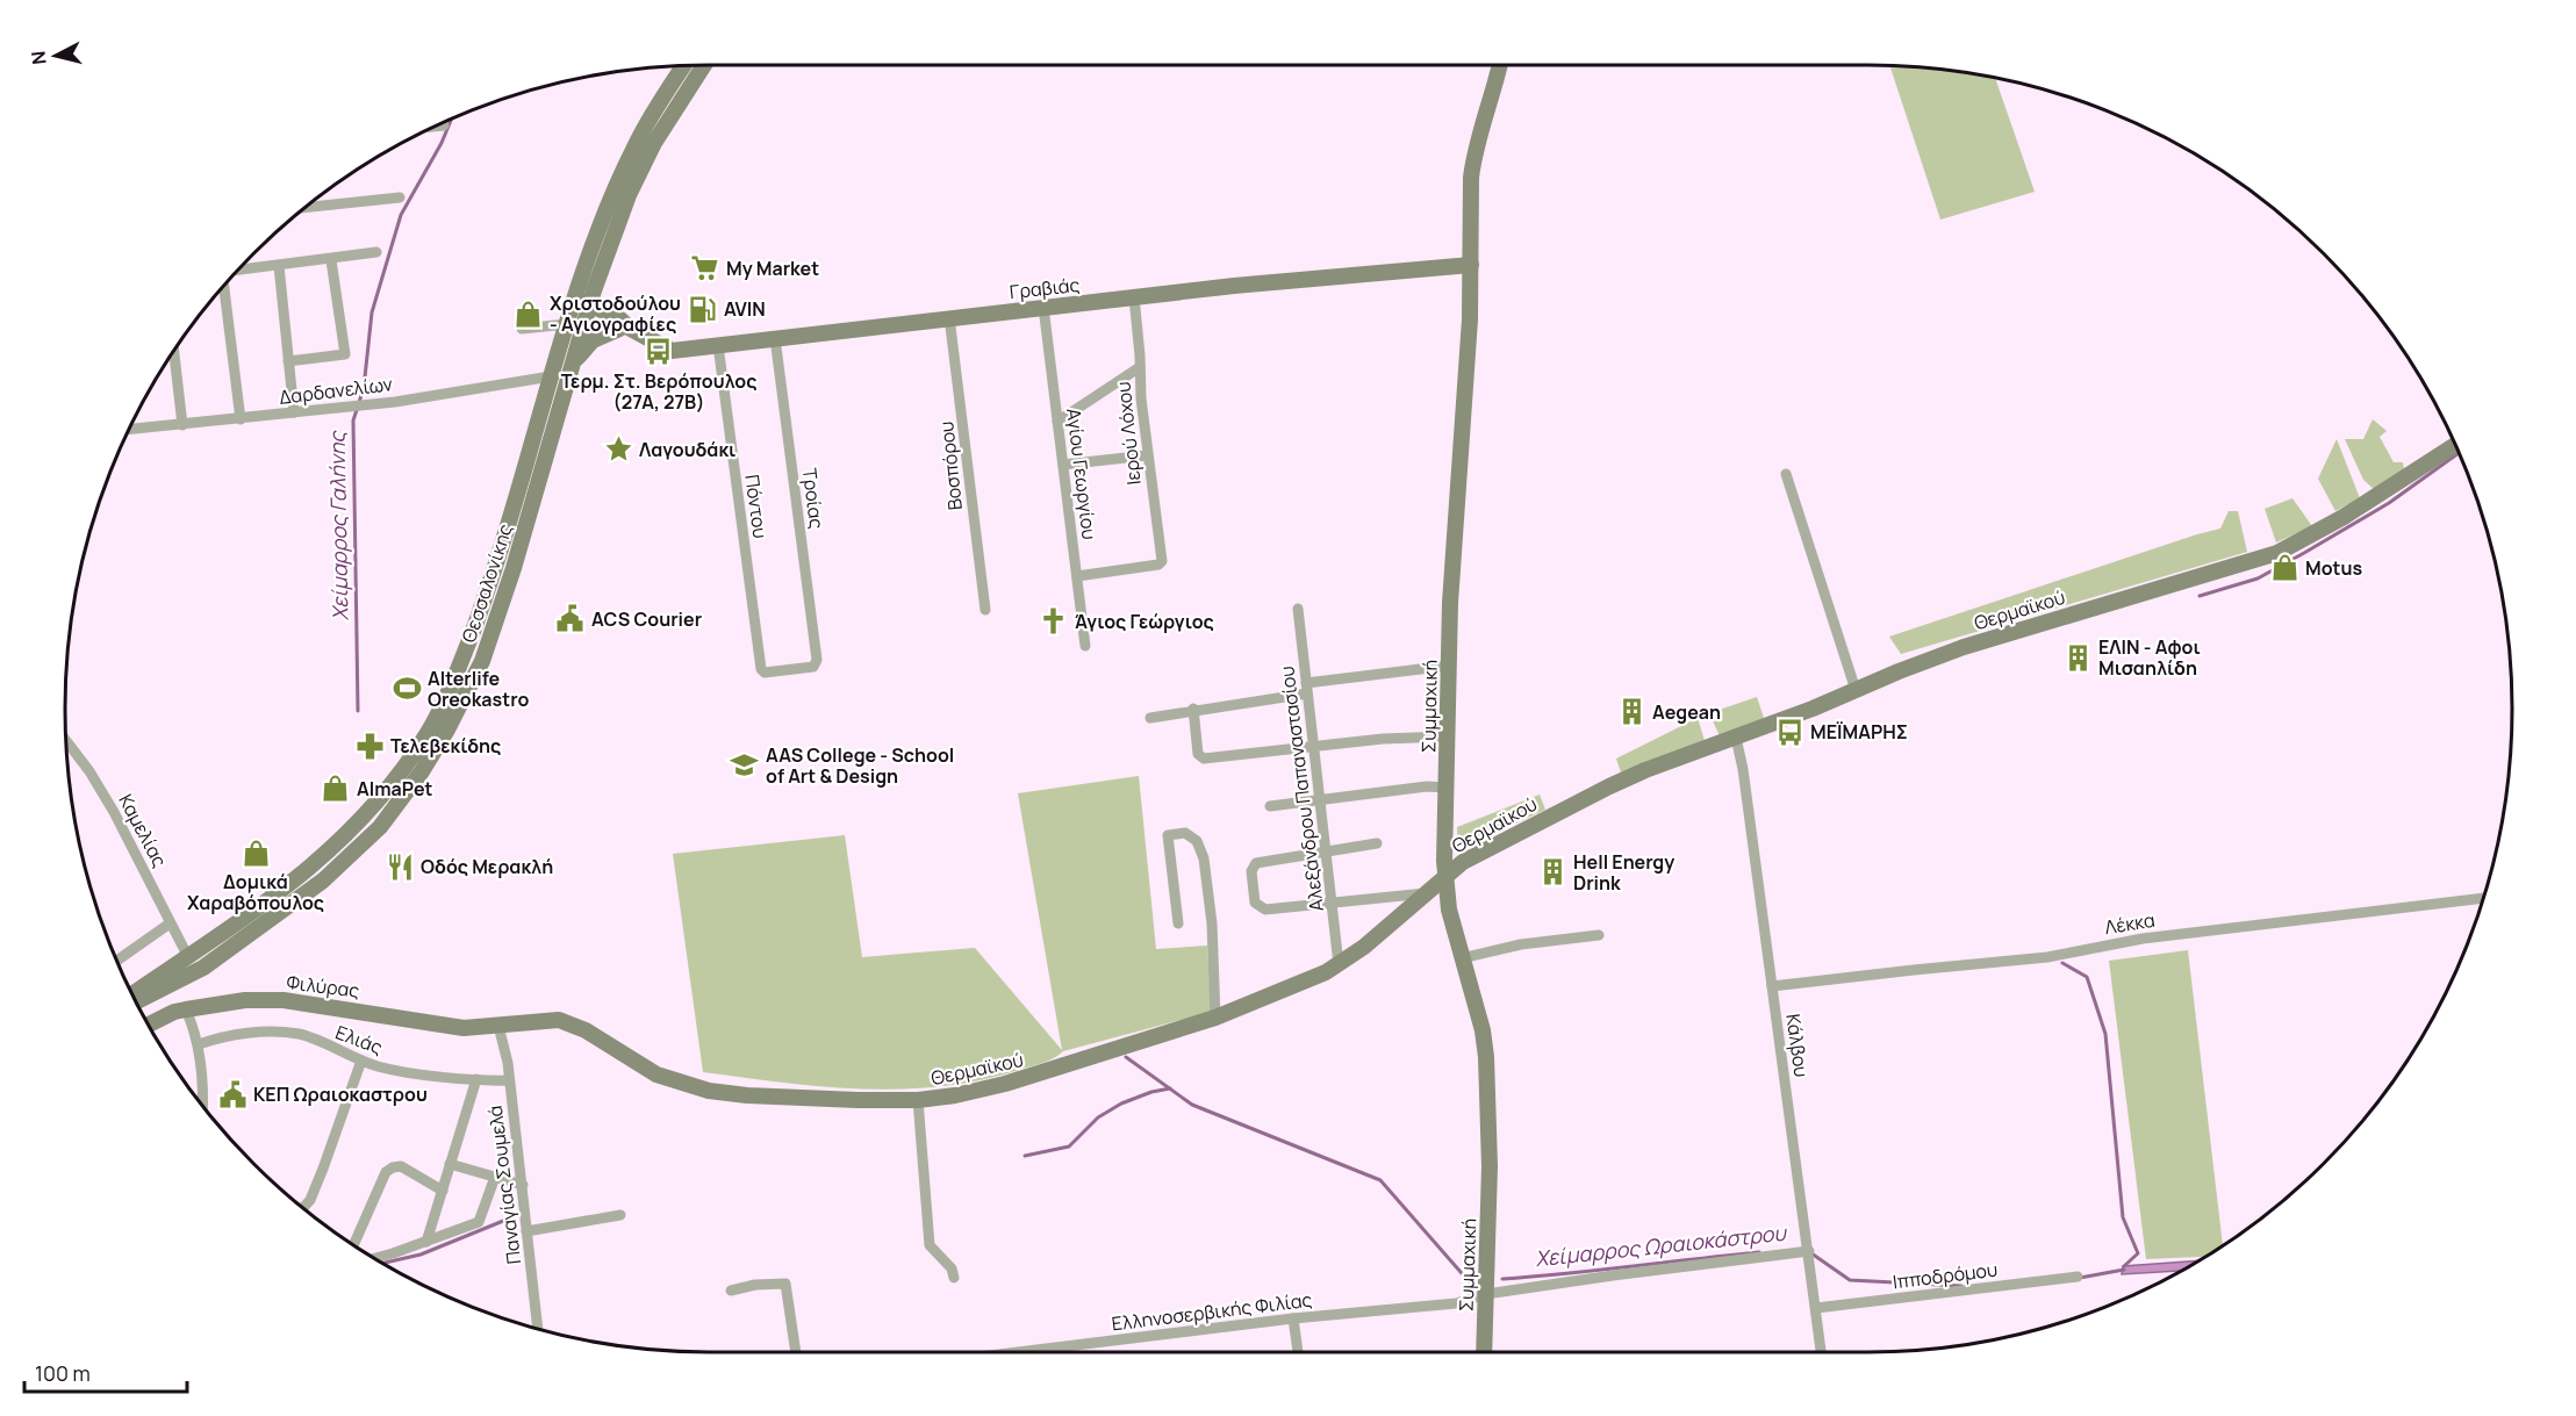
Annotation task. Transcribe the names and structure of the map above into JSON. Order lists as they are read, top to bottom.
{
  "streets": {
    "street": [
      "Γραβιάς",
      "Δαρδανελίων",
      "Ιερού Λόχου",
      "Βοσπόρου",
      "Αγίου Γεωργίου",
      "Τροίας",
      "Πόντου",
      "Θεσσαλονίκης",
      "Θερμαϊκού",
      "Συμμαχική",
      "Αλεξάνδρου Παπαναστασίου",
      "Καμελίας",
      "Λέκκα",
      "Φιλύρας",
      "Ελιάς",
      "Κάλβου",
      "Παναγίας Σουμελά",
      "Ιπποδρόμου",
      "Ελληνοσερβικής Φιλίας"
    ]
  },
  "crossings": [
    ["Γραβιάς", "Ιερού Λόχου"],
    ["Γραβιάς", "Βοσπόρου"],
    ["Γραβιάς", "Αγίου Γεωργίου"],
    ["Γραβιάς", "Τροίας"],
    ["Γραβιάς", "Πόντου"],
    ["Γραβιάς", "Θεσσαλονίκης"],
    ["Γραβιάς", "Συμμαχική"],
    ["Δαρδανελίων", "Θεσσαλονίκης"],
    ["Ιερού Λόχου", "Αγίου Γεωργίου"],
    ["Τροίας", "Πόντου"],
    ["Θεσσαλονίκης", "Καμελίας"],
    ["Θερμαϊκού", "Συμμαχική"],
    ["Θερμαϊκού", "Αλεξάνδρου Παπαναστασίου"],
    ["Θερμαϊκού", "Φιλύρας"],
    ["Θερμαϊκού", "Κάλβου"],
    ["Θερμαϊκού", "Παναγίας Σουμελά"],
    ["Συμμαχική", "Ελληνοσερβικής Φιλίας"],
    ["Λέκκα", "Κάλβου"],
    ["Φιλύρας", "Παναγίας Σουμελά"],
    ["Ελιάς", "Παναγίας Σουμελά"],
    ["Κάλβου", "Ιπποδρόμου"],
    ["Κάλβου", "Ελληνοσερβικής Φιλίας"]
  ],
  "water": ["Χείμαρρος Γαλήνης", "Χείμαρρος Ωραιοκάστρου"],
  "places": {
    "supermarket": ["My Market"],
    "fuel station": ["AVIN"],
    "shop": [
      "Χριστοδούλου - Αγιογραφίες",
      "Motus",
      "AlmaPet",
      "Δομικά Χαραβόπουλος"
    ],
    "bus stop": ["Τερμ. Στ. Βερόπουλος (27Α, 27Β)", "ΜΕΪΜΑΡΗΣ"],
    "place": ["Λαγουδάκι"],
    "public building": ["ACS Courier", "ΚΕΠ Ωραιοκαστρου"],
    "church": ["Άγιος Γεώργιος"],
    "building": ["ΕΛΙΝ - Αφοι Μισαηλίδη", "Aegean", "Hell Energy Drink"],
    "sports": ["Alterlife Oreokastro"],
    "pharmacy": ["Τελεβεκίδης"],
    "school or university": ["AAS College - School of Art & Design"],
    "restaurant": ["Οδός Μερακλή"]
  },
  "scale_bar": "100 m",
  "north": "left"
}
